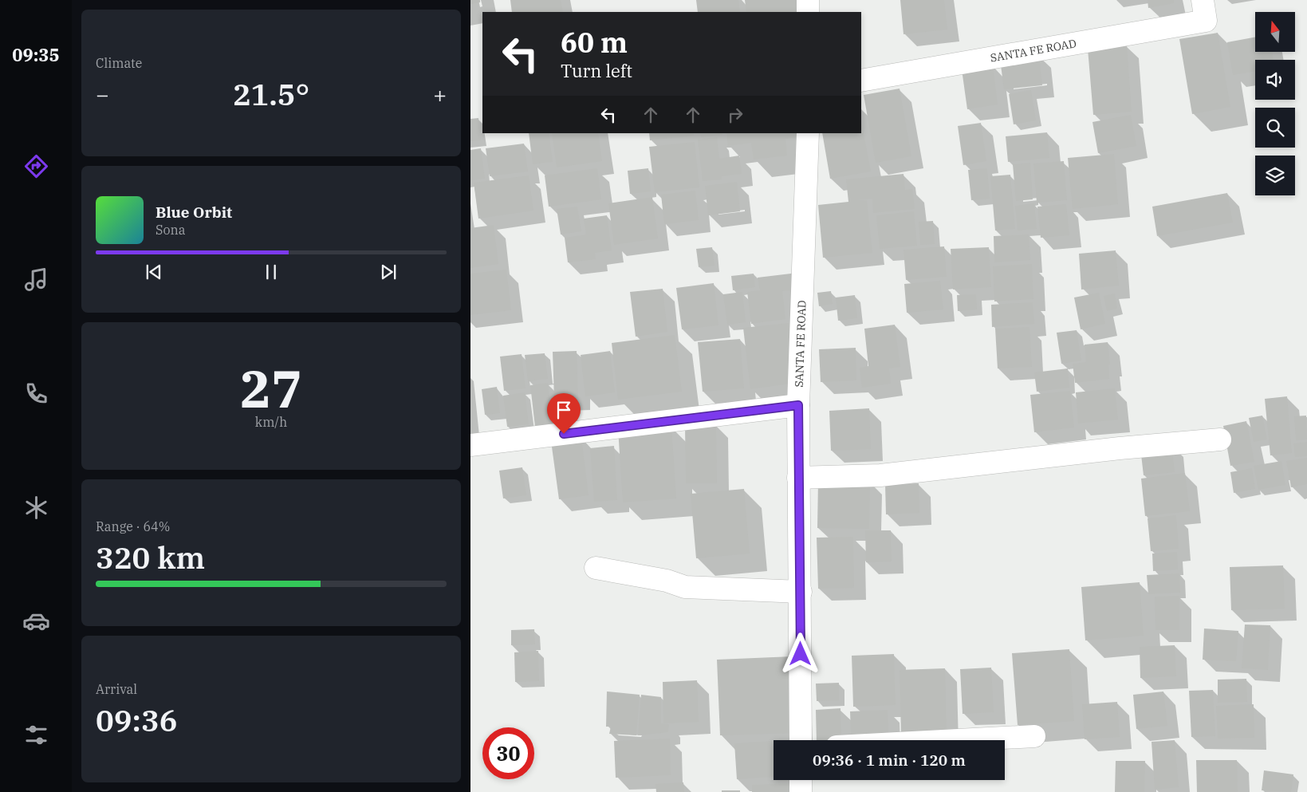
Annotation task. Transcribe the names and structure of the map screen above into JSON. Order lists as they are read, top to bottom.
{
  "streets": {
    "street": ["SANTA FE ROAD"]
  },
  "north": "top",
  "page": {
    "tabs": "09:35",
    "tile": [
      "Climate",
      ["27", "km/h"],
      ["Range · 64%", "320 km"],
      ["Arrival", "09:36"]
    ],
    "turn": ["60 m", "Turn left"],
    "heat": ["−", "21.5°", "+"],
    "song": ["Blue Orbit", "Sona"],
    "limit": "30",
    "trip": "09:36 · 1 min · 120 m"
  }
}
